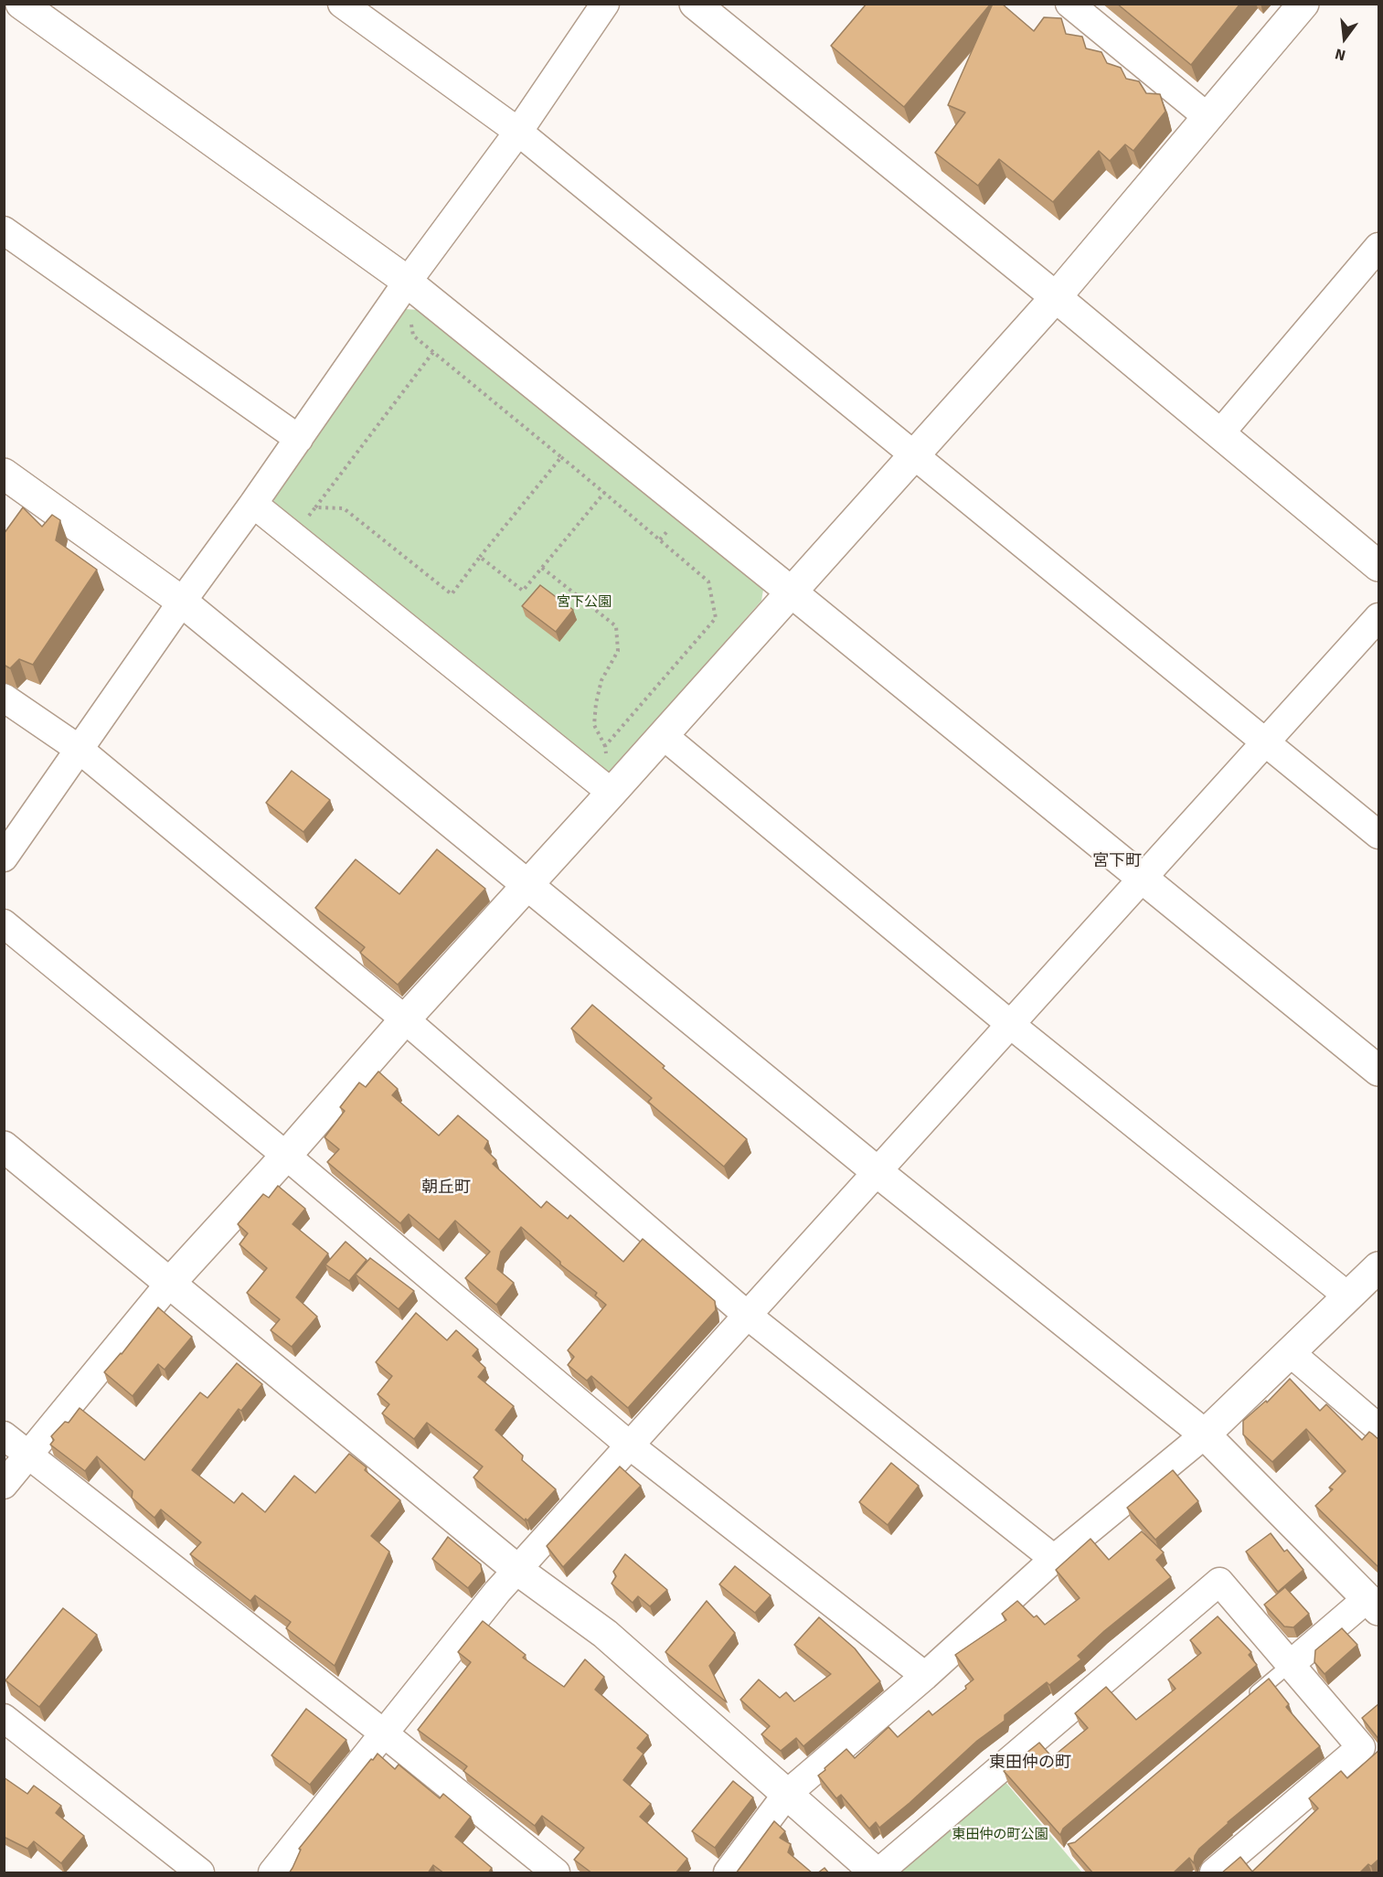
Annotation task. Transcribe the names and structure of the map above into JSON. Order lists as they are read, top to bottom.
{
  "districts": ["宮下町", "朝丘町", "東田仲の町"],
  "parks": ["宮下公園", "東田仲の町公園"],
  "north": "bottom"
}
